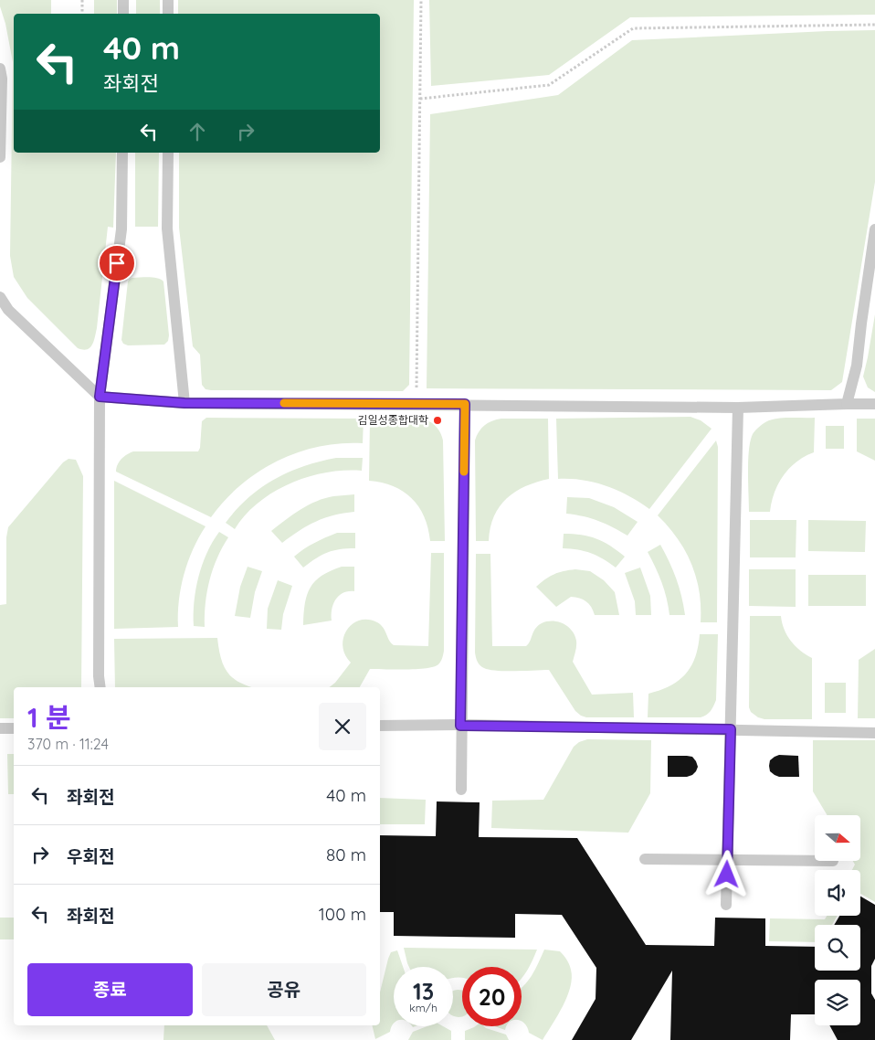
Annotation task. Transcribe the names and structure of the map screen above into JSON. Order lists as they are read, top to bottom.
{
  "places": ["김일성종합대학"],
  "north": "right",
  "page": {
    "turn": ["40 m", "좌회전"],
    "heading": ["1 분", "370 m · 11:24"],
    "list": [
      {
        "name": "좌회전",
        "value": "40 m"
      },
      {
        "name": "우회전",
        "value": "80 m"
      },
      {
        "name": "좌회전",
        "value": "100 m"
      }
    ],
    "buttons": ["종료", "공유"],
    "speed": "13 km/h",
    "limit": "20"
  }
}
